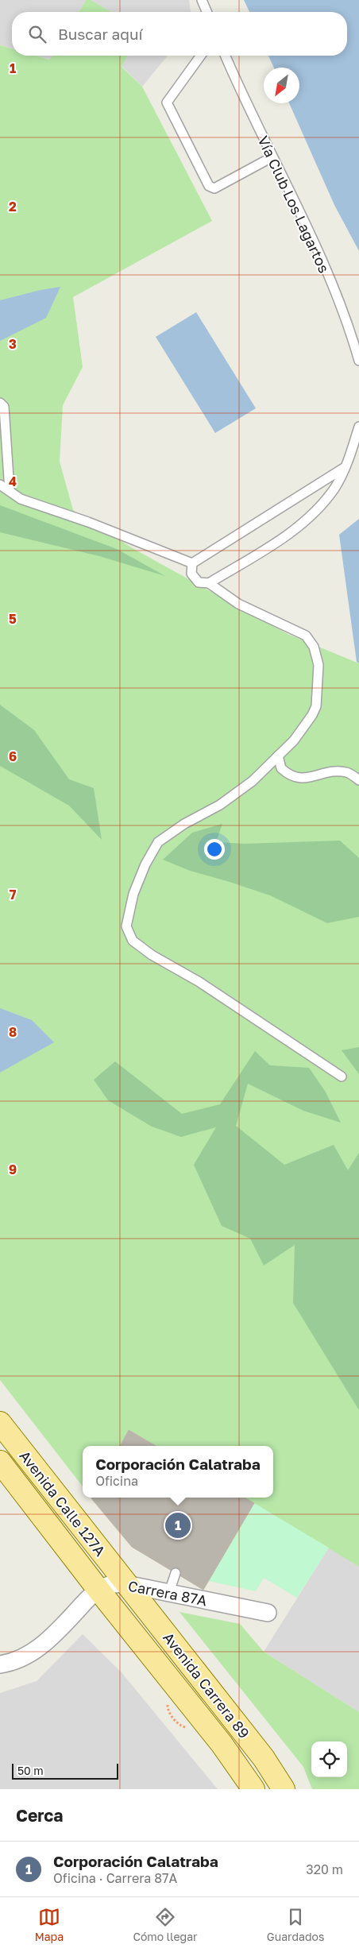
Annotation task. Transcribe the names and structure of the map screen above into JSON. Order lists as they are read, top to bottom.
{
  "streets": {
    "main road": ["Avenida Calle 127A", "Avenida Carrera 89"],
    "street": ["Carrera 87A"],
    "lane": ["Vía Club Los Lagartos"]
  },
  "crossings": [
    ["Avenida Calle 127A", "Carrera 87A"],
    ["Avenida Calle 127A", "Avenida Carrera 89"],
    ["Carrera 87A", "Avenida Carrera 89"]
  ],
  "scale_bar": "50 m",
  "north": "bottom left",
  "page": {
    "search": "Buscar aquí",
    "popup": ["Corporación Calatraba", "Oficina"],
    "pins": "1",
    "scale": "50 m",
    "heading": "Cerca",
    "list": [
      {
        "mark": "1",
        "name": "Corporación Calatraba",
        "note": "Oficina · Carrera 87A",
        "value": "320 m"
      }
    ],
    "nav": ["Mapa", "Cómo llegar", "Guardados"]
  },
  "grid": {
    "rows": [
      "1",
      "2",
      "3",
      "4",
      "5",
      "6",
      "7",
      "8",
      "9"
    ]
  }
}
